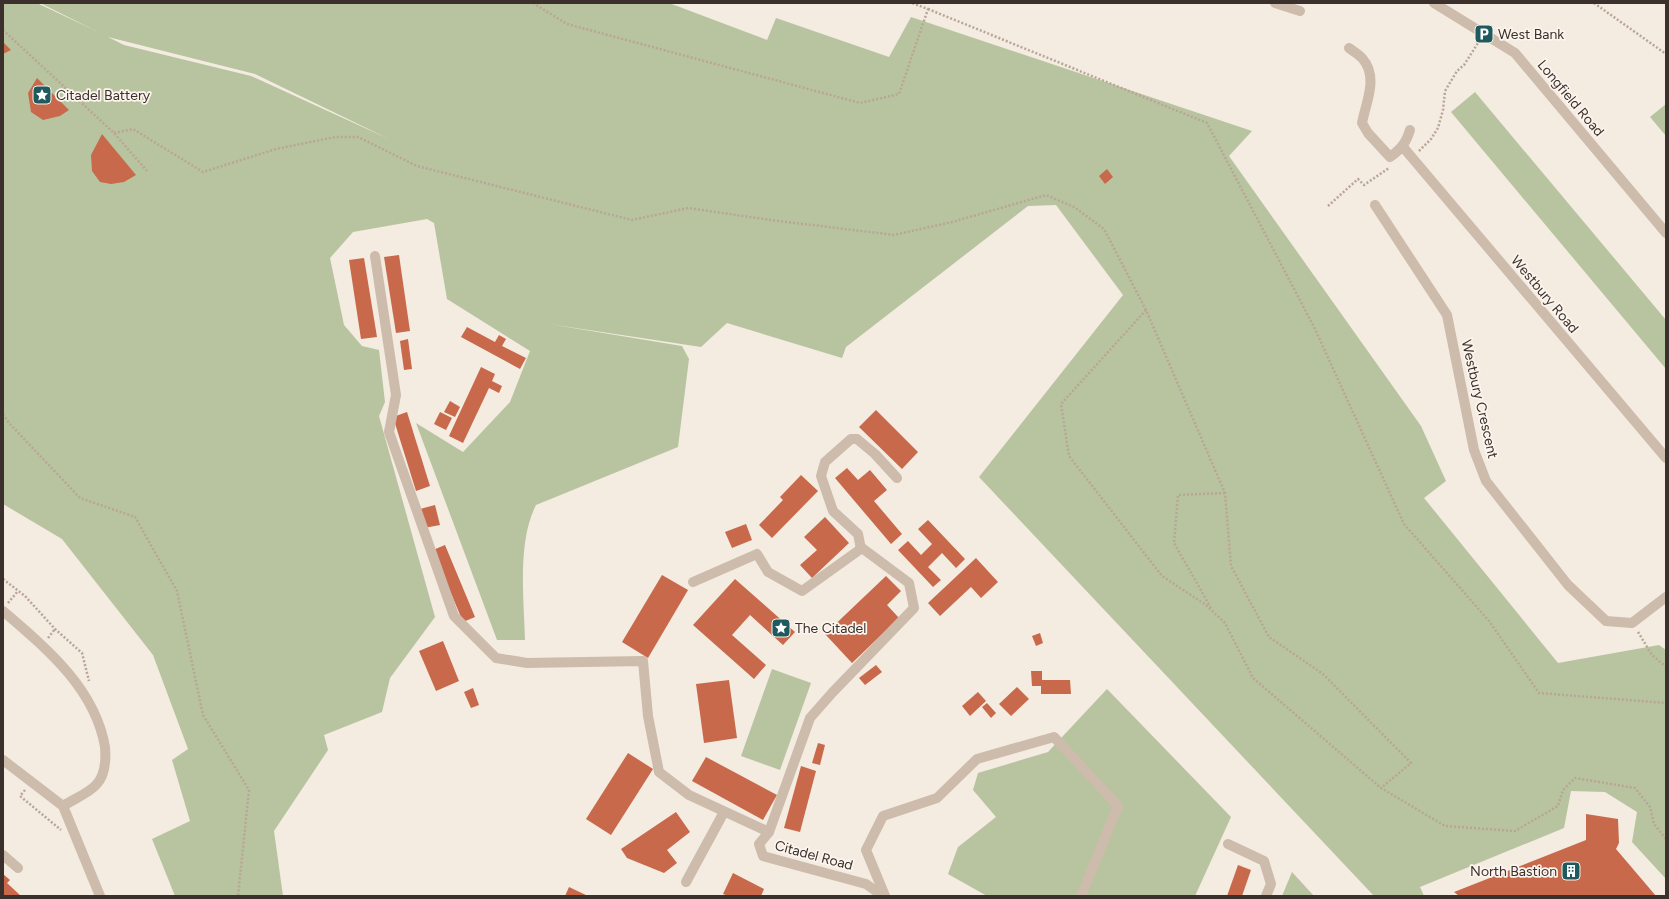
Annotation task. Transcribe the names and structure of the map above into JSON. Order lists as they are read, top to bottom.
{
  "streets": {
    "street": [
      "Longfield Road",
      "Westbury Road",
      "Westbury Crescent",
      "Citadel Road"
    ]
  },
  "places": {
    "parking": ["West Bank"],
    "place": ["Citadel Battery", "The Citadel"],
    "building": ["North Bastion"]
  }
}
